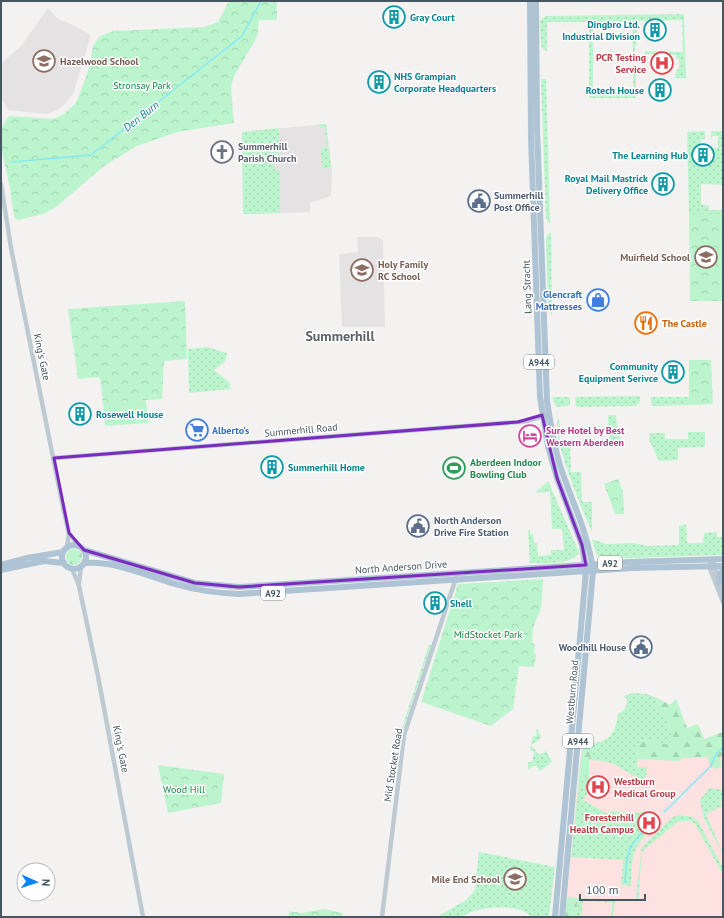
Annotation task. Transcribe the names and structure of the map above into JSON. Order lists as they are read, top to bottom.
{
  "streets": {
    "main road": [
      "Lang Stracht",
      "A944",
      "A92",
      "North Anderson Drive",
      "Westburn Road"
    ],
    "street": ["King's Gate", "Summerhill Road", "Mid Stocket Road"]
  },
  "crossings": [
    ["Lang Stracht", "Summerhill Road"],
    ["Lang Stracht", "North Anderson Drive"],
    ["Lang Stracht", "Westburn Road"],
    ["King's Gate", "Summerhill Road"],
    ["King's Gate", "A92"],
    ["King's Gate", "North Anderson Drive"],
    ["A92", "North Anderson Drive"],
    ["North Anderson Drive", "Westburn Road"],
    ["North Anderson Drive", "Mid Stocket Road"]
  ],
  "districts": ["Summerhill"],
  "water": ["Den Burn"],
  "parks": ["Stronsay Park", "MidStocket Park", "Wood Hill"],
  "places": {
    "building": [
      "Gray Court",
      "Dingbro Ltd. Industrial Division",
      "NHS Grampian Corporate Headquarters",
      "Rotech House",
      "The Learning Hub",
      "Royal Mail Mastrick Delivery Office",
      "Community Equipment Serivce",
      "Rosewell House",
      "Summerhill Home",
      "Shell"
    ],
    "school or university": [
      "Hazelwood School",
      "Muirfield School",
      "Holy Family RC School",
      "Mile End School"
    ],
    "hospital": ["PCR Testing Service", "Westburn Medical Group", "Foresterhill Health Campus"],
    "church": ["Summerhill Parish Church"],
    "public building": ["Summerhill Post Office", "North Anderson Drive Fire Station", "Woodhill House"],
    "shop": ["Glencraft Mattresses"],
    "restaurant": ["The Castle"],
    "supermarket": ["Alberto's"],
    "hotel": ["Sure Hotel by Best Western Aberdeen"],
    "sports": ["Aberdeen Indoor Bowling Club"]
  },
  "scale_bar": "100 m",
  "north": "right"
}
